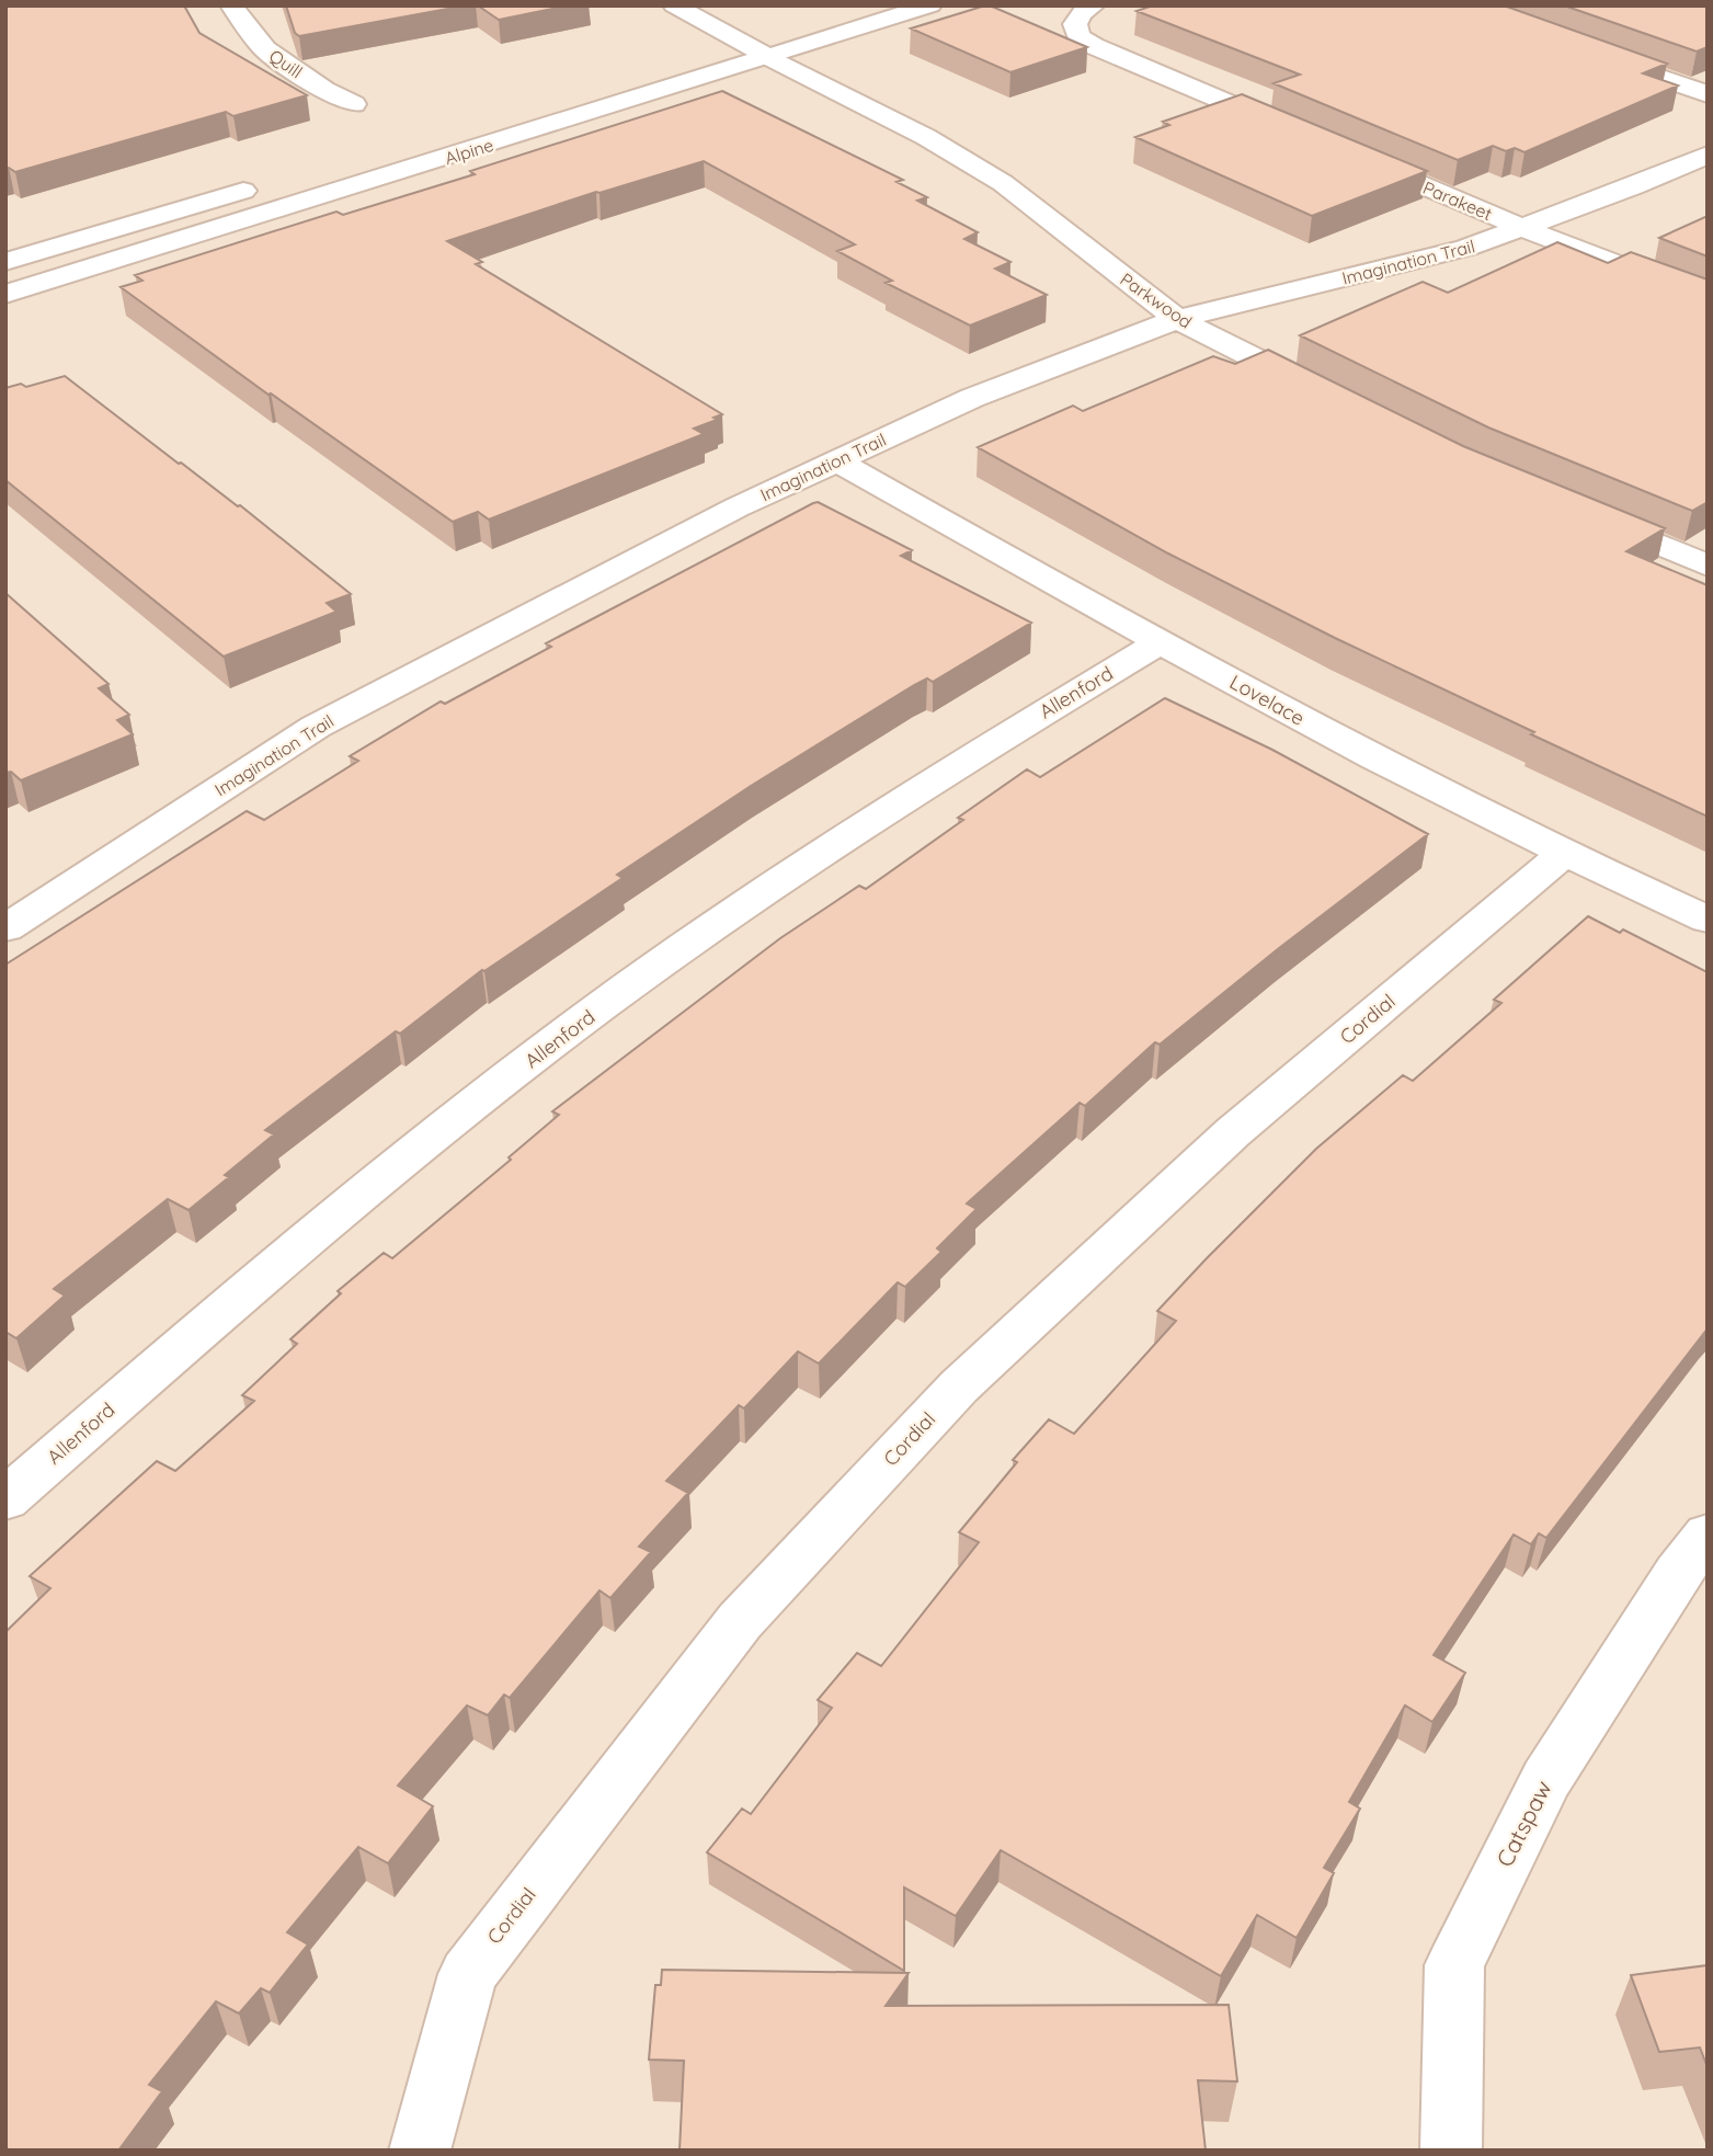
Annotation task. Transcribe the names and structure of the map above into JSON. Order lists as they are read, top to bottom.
{
  "streets": {
    "street": [
      "Quill",
      "Alpine",
      "Parakeet",
      "Imagination Trail",
      "Parkwood",
      "Allenford",
      "Lovelace",
      "Cordial",
      "Catspaw"
    ]
  },
  "crossings": [
    ["Alpine", "Parkwood"],
    ["Parakeet", "Imagination Trail"],
    ["Imagination Trail", "Parkwood"],
    ["Imagination Trail", "Lovelace"],
    ["Allenford", "Lovelace"],
    ["Lovelace", "Cordial"]
  ]
}
